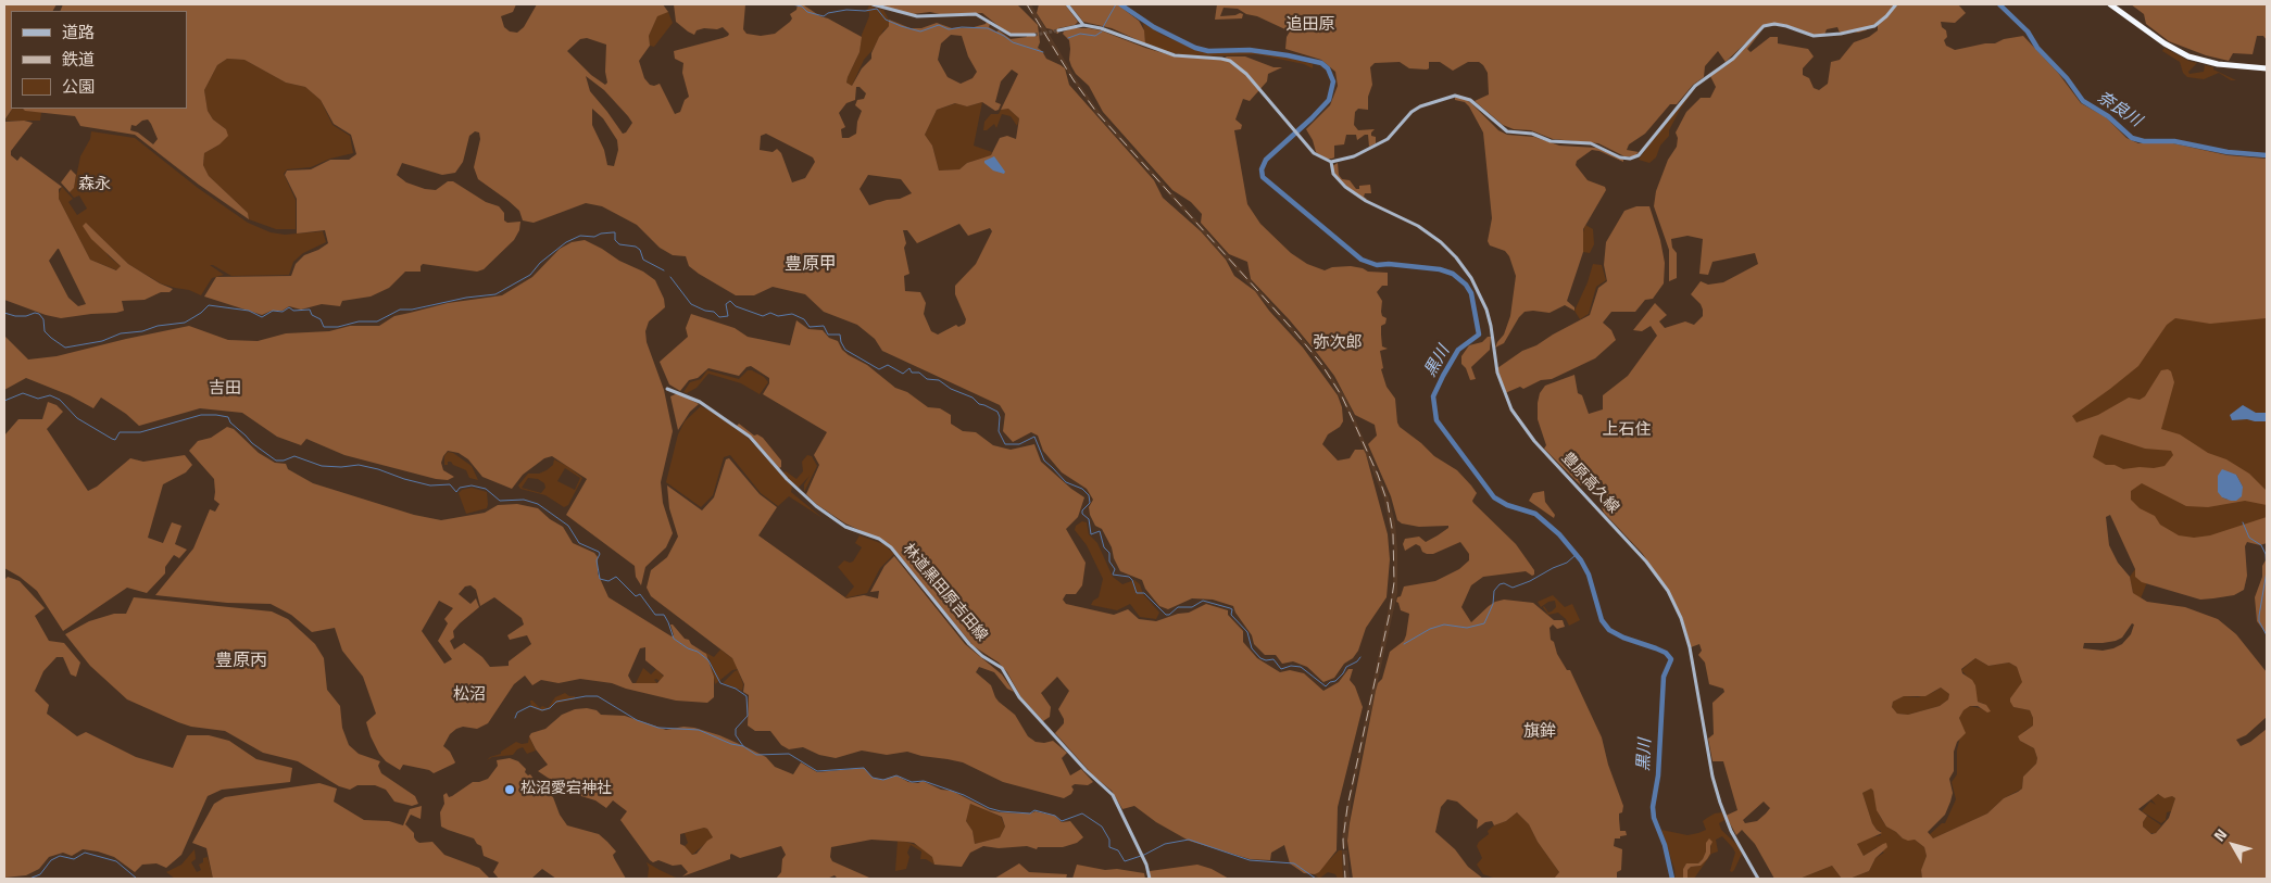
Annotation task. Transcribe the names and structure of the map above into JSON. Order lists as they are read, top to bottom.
{
  "streets": {
    "main road": ["豊原高久線", "林道黒田原吉田線"]
  },
  "districts": [
    "追田原",
    "森永",
    "豊原甲",
    "弥次郎",
    "吉田",
    "上石住",
    "豊原丙",
    "松沼",
    "旗鉾"
  ],
  "water": ["奈良川", "黒川"],
  "places": ["松沼愛宕神社"],
  "legend": ["道路", "鉄道", "公園"],
  "north": "top left"
}
